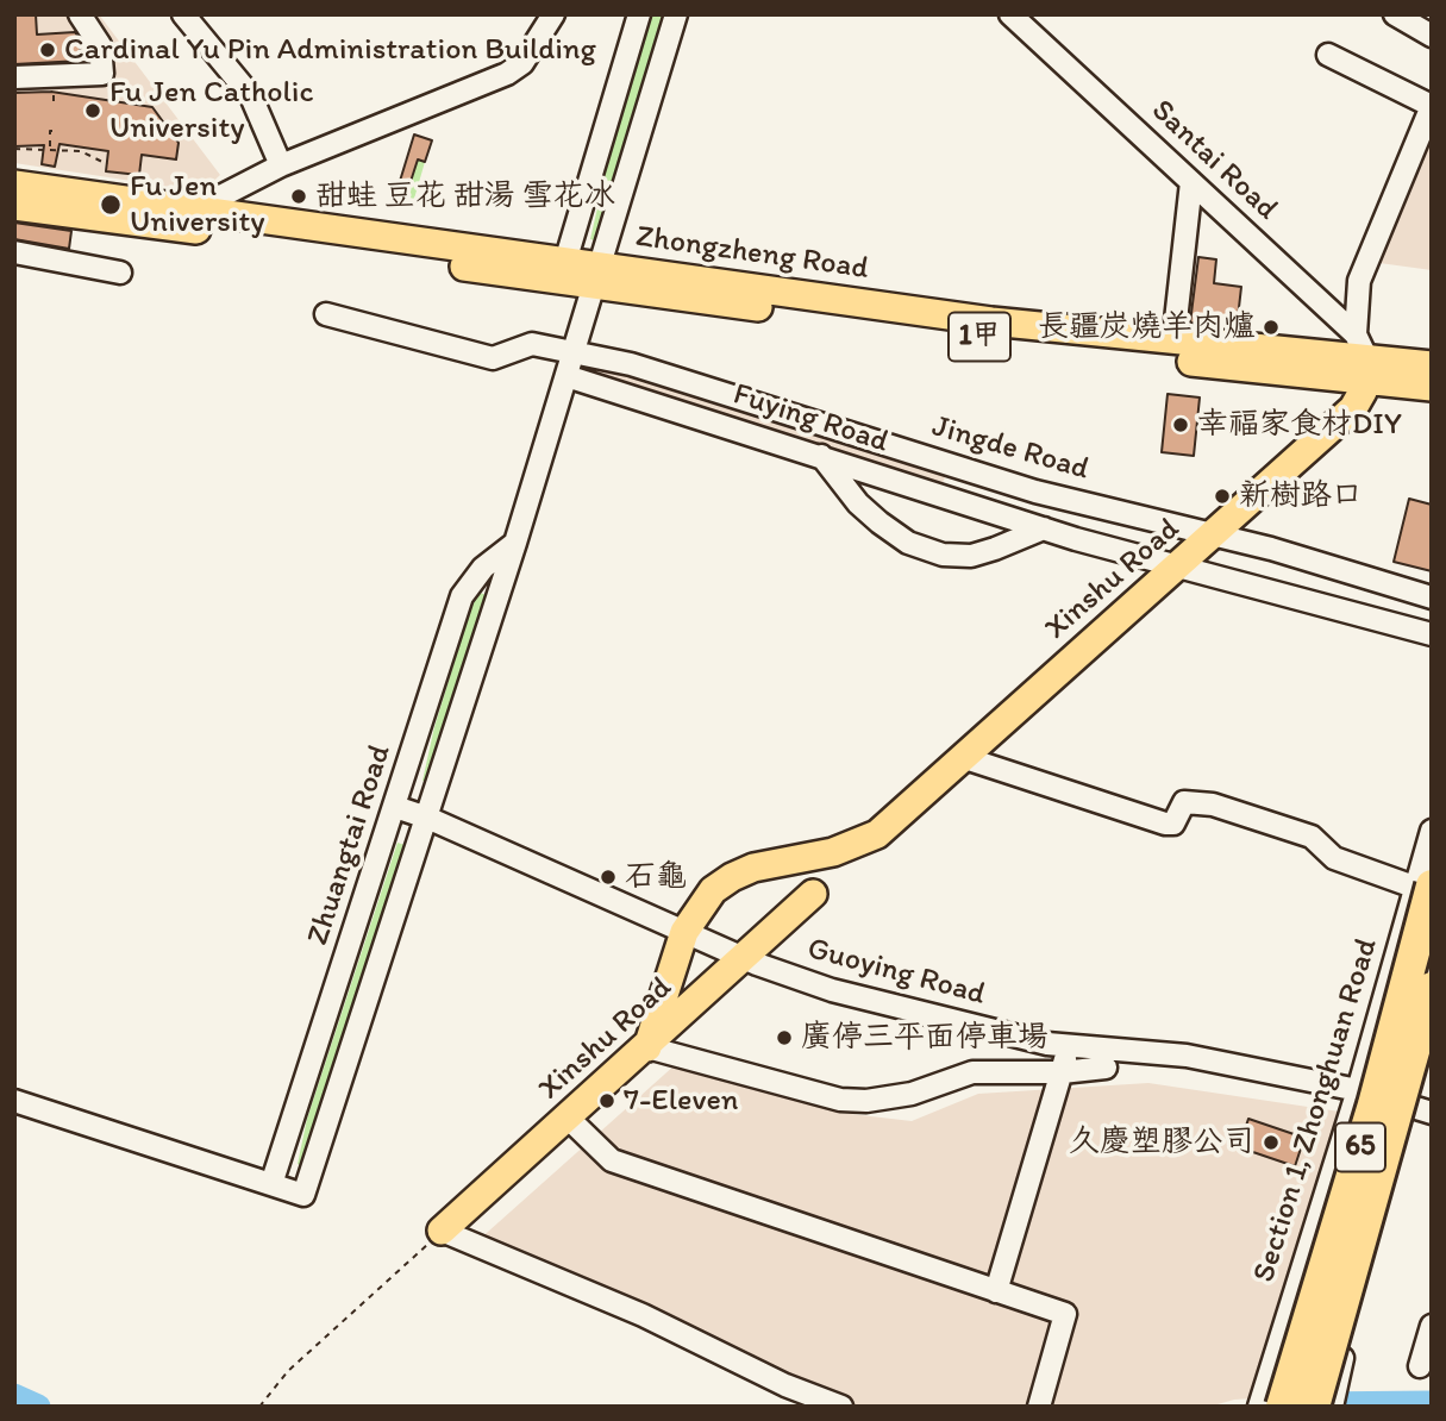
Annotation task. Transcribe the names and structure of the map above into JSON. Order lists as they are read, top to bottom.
{
  "streets": {
    "highway": ["65"],
    "main road": ["Zhongzheng Road", "1甲", "Xinshu Road"],
    "street": [
      "Santai Road",
      "Fuying Road",
      "Jingde Road",
      "Zhuangtai Road",
      "Guoying Road",
      "Section 1, Zhonghuan Road"
    ]
  },
  "crossings": [
    ["Santai Road", "Zhongzheng Road"],
    ["Santai Road", "Xinshu Road"],
    ["Zhongzheng Road", "Xinshu Road"],
    ["Zhongzheng Road", "Zhuangtai Road"],
    ["Fuying Road", "Xinshu Road"],
    ["Fuying Road", "Zhuangtai Road"],
    ["Jingde Road", "Xinshu Road"],
    ["Jingde Road", "Zhuangtai Road"],
    ["Xinshu Road", "Guoying Road"],
    ["Zhuangtai Road", "Guoying Road"],
    ["Guoying Road", "Section 1, Zhonghuan Road"],
    ["Section 1, Zhonghuan Road", "65"]
  ],
  "places": [
    "Cardinal Yu Pin Administration Building",
    "Fu Jen Catholic University",
    "甜蛙 豆花 甜湯 雪花冰",
    "Fu Jen University",
    "長疆炭燒羊肉爐",
    "幸福家食材DIY",
    "新樹路口",
    "石龜",
    "廣停三平面停車場",
    "7-Eleven",
    "久慶塑膠公司"
  ]
}
